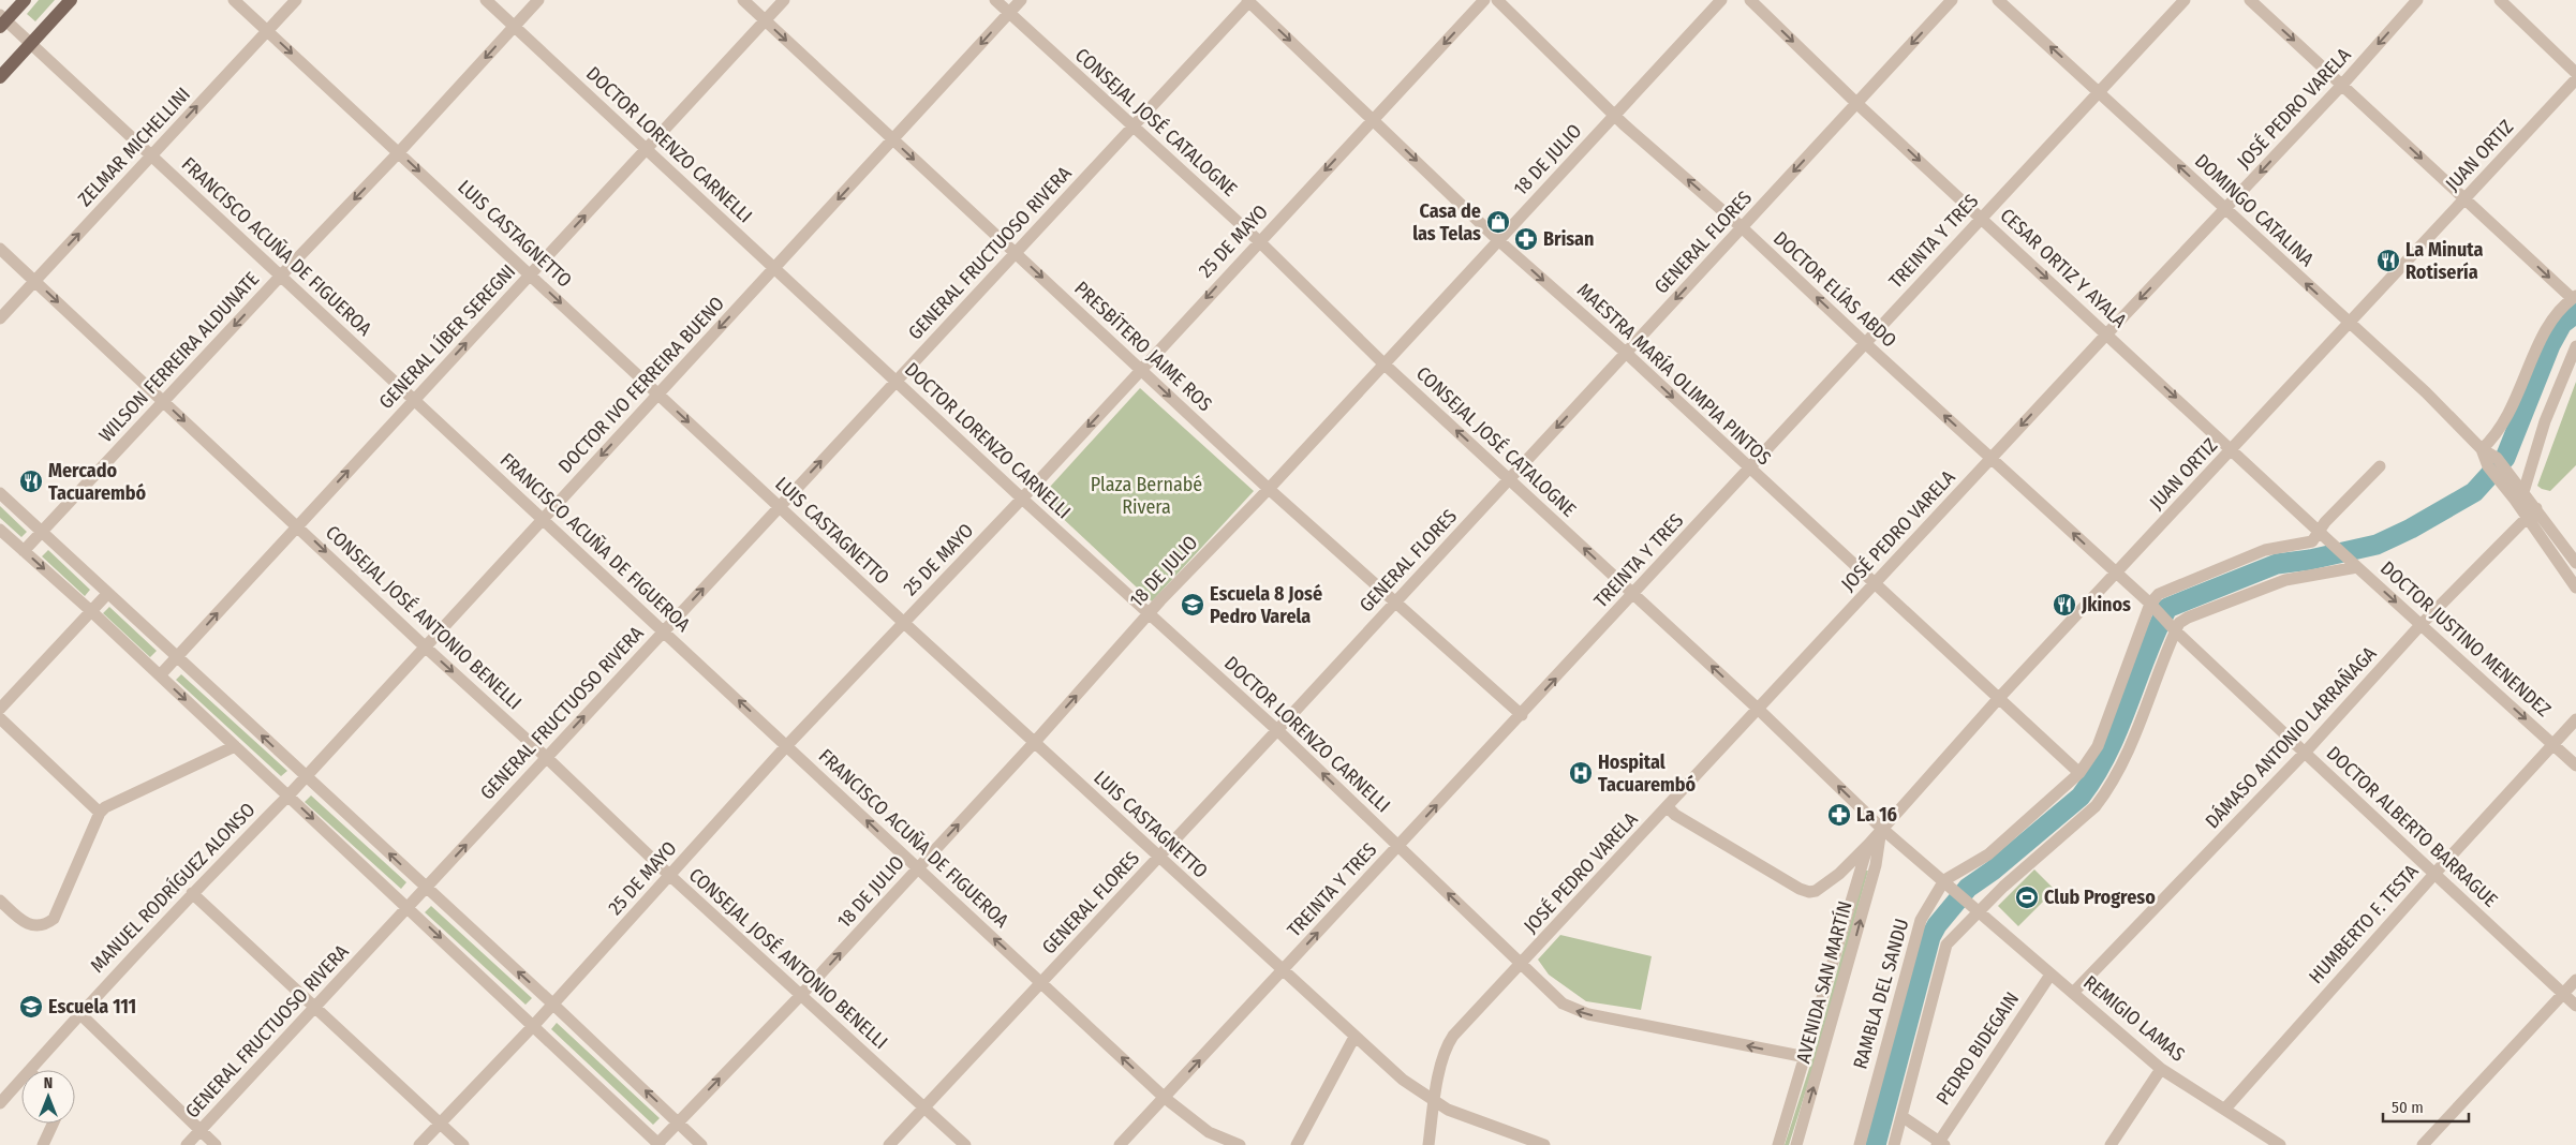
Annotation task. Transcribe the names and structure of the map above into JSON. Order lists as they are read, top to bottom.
{
  "streets": {
    "street": [
      "JOSÉ PEDRO VARELA",
      "CONSEJAL JOSÉ CATALOGNE",
      "DOCTOR LORENZO CARNELLI",
      "ZELMAR MICHELLINI",
      "JUAN ORTIZ",
      "18 DE JULIO",
      "DOMINGO CATALINA",
      "LUIS CASTAGNETTO",
      "25 DE MAYO",
      "TREINTA Y TRES",
      "GENERAL FLORES",
      "FRANCISCO ACUÑA DE FIGUEROA",
      "GENERAL FRUCTUOSO RIVERA",
      "CESAR ORTIZ Y AYALA",
      "DOCTOR ELÍAS ABDO",
      "GENERAL LÍBER SEREGNI",
      "PRESBÍTERO JAIME ROS",
      "WILSON FERREIRA ALDUNATE",
      "MAESTRA MARÍA OLIMPIA PINTOS",
      "DOCTOR IVO FERREIRA BUENO",
      "CONSEJAL JOSÉ ANTONIO BENELLI",
      "DOCTOR JUSTINO MENENDEZ",
      "DÁMASO ANTONIO LARRAÑAGA",
      "DOCTOR ALBERTO BARRAGUE",
      "MANUEL RODRÍGUEZ ALONSO",
      "HUMBERTO F. TESTA",
      "AVENIDA SAN MARTÍN",
      "RAMBLA DEL SANDU",
      "REMIGIO LAMAS",
      "PEDRO BIDEGAIN"
    ]
  },
  "crossings": [
    ["JOSÉ PEDRO VARELA", "CONSEJAL JOSÉ CATALOGNE"],
    ["JOSÉ PEDRO VARELA", "DOCTOR LORENZO CARNELLI"],
    ["JOSÉ PEDRO VARELA", "JUAN ORTIZ"],
    ["JOSÉ PEDRO VARELA", "DOMINGO CATALINA"],
    ["JOSÉ PEDRO VARELA", "LUIS CASTAGNETTO"],
    ["JOSÉ PEDRO VARELA", "CESAR ORTIZ Y AYALA"],
    ["JOSÉ PEDRO VARELA", "DOCTOR ELÍAS ABDO"],
    ["JOSÉ PEDRO VARELA", "MAESTRA MARÍA OLIMPIA PINTOS"],
    ["CONSEJAL JOSÉ CATALOGNE", "JUAN ORTIZ"],
    ["CONSEJAL JOSÉ CATALOGNE", "18 DE JULIO"],
    ["CONSEJAL JOSÉ CATALOGNE", "25 DE MAYO"],
    ["CONSEJAL JOSÉ CATALOGNE", "TREINTA Y TRES"],
    ["CONSEJAL JOSÉ CATALOGNE", "GENERAL FLORES"],
    ["CONSEJAL JOSÉ CATALOGNE", "GENERAL FRUCTUOSO RIVERA"],
    ["CONSEJAL JOSÉ CATALOGNE", "DOCTOR IVO FERREIRA BUENO"],
    ["CONSEJAL JOSÉ CATALOGNE", "AVENIDA SAN MARTÍN"],
    ["CONSEJAL JOSÉ CATALOGNE", "RAMBLA DEL SANDU"],
    ["CONSEJAL JOSÉ CATALOGNE", "REMIGIO LAMAS"],
    ["DOCTOR LORENZO CARNELLI", "18 DE JULIO"],
    ["DOCTOR LORENZO CARNELLI", "25 DE MAYO"],
    ["DOCTOR LORENZO CARNELLI", "TREINTA Y TRES"],
    ["DOCTOR LORENZO CARNELLI", "GENERAL FLORES"],
    ["DOCTOR LORENZO CARNELLI", "GENERAL FRUCTUOSO RIVERA"],
    ["DOCTOR LORENZO CARNELLI", "GENERAL LÍBER SEREGNI"],
    ["DOCTOR LORENZO CARNELLI", "WILSON FERREIRA ALDUNATE"],
    ["DOCTOR LORENZO CARNELLI", "DOCTOR IVO FERREIRA BUENO"],
    ["DOCTOR LORENZO CARNELLI", "AVENIDA SAN MARTÍN"],
    ["ZELMAR MICHELLINI", "LUIS CASTAGNETTO"],
    ["ZELMAR MICHELLINI", "FRANCISCO ACUÑA DE FIGUEROA"],
    ["ZELMAR MICHELLINI", "CONSEJAL JOSÉ ANTONIO BENELLI"],
    ["JUAN ORTIZ", "DOMINGO CATALINA"],
    ["JUAN ORTIZ", "CESAR ORTIZ Y AYALA"],
    ["JUAN ORTIZ", "DOCTOR ELÍAS ABDO"],
    ["JUAN ORTIZ", "MAESTRA MARÍA OLIMPIA PINTOS"],
    ["JUAN ORTIZ", "AVENIDA SAN MARTÍN"],
    ["18 DE JULIO", "LUIS CASTAGNETTO"],
    ["18 DE JULIO", "FRANCISCO ACUÑA DE FIGUEROA"],
    ["18 DE JULIO", "DOCTOR ELÍAS ABDO"],
    ["18 DE JULIO", "PRESBÍTERO JAIME ROS"],
    ["18 DE JULIO", "MAESTRA MARÍA OLIMPIA PINTOS"],
    ["18 DE JULIO", "CONSEJAL JOSÉ ANTONIO BENELLI"],
    ["DOMINGO CATALINA", "TREINTA Y TRES"],
    ["LUIS CASTAGNETTO", "25 DE MAYO"],
    ["LUIS CASTAGNETTO", "TREINTA Y TRES"],
    ["LUIS CASTAGNETTO", "GENERAL FLORES"],
    ["LUIS CASTAGNETTO", "GENERAL FRUCTUOSO RIVERA"],
    ["LUIS CASTAGNETTO", "GENERAL LÍBER SEREGNI"],
    ["LUIS CASTAGNETTO", "WILSON FERREIRA ALDUNATE"],
    ["LUIS CASTAGNETTO", "DOCTOR IVO FERREIRA BUENO"],
    ["25 DE MAYO", "FRANCISCO ACUÑA DE FIGUEROA"],
    ["25 DE MAYO", "PRESBÍTERO JAIME ROS"],
    ["25 DE MAYO", "MAESTRA MARÍA OLIMPIA PINTOS"],
    ["25 DE MAYO", "CONSEJAL JOSÉ ANTONIO BENELLI"],
    ["TREINTA Y TRES", "FRANCISCO ACUÑA DE FIGUEROA"],
    ["TREINTA Y TRES", "CESAR ORTIZ Y AYALA"],
    ["TREINTA Y TRES", "DOCTOR ELÍAS ABDO"],
    ["TREINTA Y TRES", "PRESBÍTERO JAIME ROS"],
    ["TREINTA Y TRES", "MAESTRA MARÍA OLIMPIA PINTOS"],
    ["GENERAL FLORES", "FRANCISCO ACUÑA DE FIGUEROA"],
    ["GENERAL FLORES", "CESAR ORTIZ Y AYALA"],
    ["GENERAL FLORES", "DOCTOR ELÍAS ABDO"],
    ["GENERAL FLORES", "PRESBÍTERO JAIME ROS"],
    ["GENERAL FLORES", "MAESTRA MARÍA OLIMPIA PINTOS"],
    ["GENERAL FLORES", "CONSEJAL JOSÉ ANTONIO BENELLI"],
    ["FRANCISCO ACUÑA DE FIGUEROA", "GENERAL FRUCTUOSO RIVERA"],
    ["FRANCISCO ACUÑA DE FIGUEROA", "GENERAL LÍBER SEREGNI"],
    ["FRANCISCO ACUÑA DE FIGUEROA", "WILSON FERREIRA ALDUNATE"],
    ["FRANCISCO ACUÑA DE FIGUEROA", "DOCTOR IVO FERREIRA BUENO"],
    ["GENERAL FRUCTUOSO RIVERA", "PRESBÍTERO JAIME ROS"],
    ["GENERAL FRUCTUOSO RIVERA", "MAESTRA MARÍA OLIMPIA PINTOS"],
    ["GENERAL FRUCTUOSO RIVERA", "CONSEJAL JOSÉ ANTONIO BENELLI"],
    ["CESAR ORTIZ Y AYALA", "DOCTOR JUSTINO MENENDEZ"],
    ["DOCTOR ELÍAS ABDO", "DOCTOR ALBERTO BARRAGUE"],
    ["DOCTOR ELÍAS ABDO", "RAMBLA DEL SANDU"],
    ["GENERAL LÍBER SEREGNI", "PRESBÍTERO JAIME ROS"],
    ["GENERAL LÍBER SEREGNI", "CONSEJAL JOSÉ ANTONIO BENELLI"],
    ["PRESBÍTERO JAIME ROS", "DOCTOR IVO FERREIRA BUENO"],
    ["WILSON FERREIRA ALDUNATE", "CONSEJAL JOSÉ ANTONIO BENELLI"],
    ["MAESTRA MARÍA OLIMPIA PINTOS", "RAMBLA DEL SANDU"],
    ["DOCTOR IVO FERREIRA BUENO", "CONSEJAL JOSÉ ANTONIO BENELLI"],
    ["DOCTOR IVO FERREIRA BUENO", "MANUEL RODRÍGUEZ ALONSO"],
    ["DOCTOR JUSTINO MENENDEZ", "DÁMASO ANTONIO LARRAÑAGA"],
    ["DOCTOR JUSTINO MENENDEZ", "HUMBERTO F. TESTA"],
    ["DÁMASO ANTONIO LARRAÑAGA", "DOCTOR ALBERTO BARRAGUE"],
    ["DÁMASO ANTONIO LARRAÑAGA", "REMIGIO LAMAS"],
    ["DOCTOR ALBERTO BARRAGUE", "HUMBERTO F. TESTA"],
    ["DOCTOR ALBERTO BARRAGUE", "RAMBLA DEL SANDU"],
    ["HUMBERTO F. TESTA", "REMIGIO LAMAS"],
    ["REMIGIO LAMAS", "PEDRO BIDEGAIN"]
  ],
  "one_way": [
    "JOSÉ PEDRO VARELA",
    "CONSEJAL JOSÉ CATALOGNE",
    "DOCTOR LORENZO CARNELLI",
    "ZELMAR MICHELLINI",
    "18 DE JULIO",
    "DOMINGO CATALINA",
    "LUIS CASTAGNETTO",
    "25 DE MAYO",
    "TREINTA Y TRES",
    "GENERAL FLORES",
    "FRANCISCO ACUÑA DE FIGUEROA",
    "GENERAL FRUCTUOSO RIVERA",
    "CESAR ORTIZ Y AYALA",
    "DOCTOR ELÍAS ABDO",
    "GENERAL LÍBER SEREGNI",
    "PRESBÍTERO JAIME ROS",
    "WILSON FERREIRA ALDUNATE",
    "MAESTRA MARÍA OLIMPIA PINTOS",
    "DOCTOR IVO FERREIRA BUENO",
    "CONSEJAL JOSÉ ANTONIO BENELLI",
    "DOCTOR JUSTINO MENENDEZ"
  ],
  "parks": ["Plaza Bernabé Rivera"],
  "places": {
    "shop": ["Casa de las Telas"],
    "pharmacy": ["Brisan", "La 16"],
    "restaurant": ["La Minuta Rotisería", "Mercado Tacuarembó", "Jkinos"],
    "school or university": ["Escuela 8 José Pedro Varela", "Escuela 111"],
    "hospital": ["Hospital Tacuarembó"],
    "sports": ["Club Progreso"]
  },
  "scale_bar": "50 m",
  "north": "top"
}
